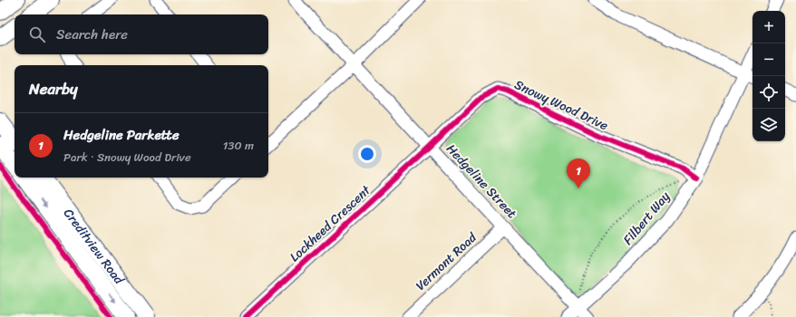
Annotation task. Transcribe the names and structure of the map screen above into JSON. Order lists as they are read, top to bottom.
{
  "streets": {
    "main road": ["Creditview Road"],
    "street": [
      "Snowy Wood Drive",
      "Hedgeline Street",
      "Filbert Way",
      "Lockheed Crescent",
      "Vermont Road"
    ]
  },
  "crossings": [
    ["Snowy Wood Drive", "Hedgeline Street"],
    ["Snowy Wood Drive", "Filbert Way"],
    ["Snowy Wood Drive", "Lockheed Crescent"],
    ["Hedgeline Street", "Filbert Way"],
    ["Hedgeline Street", "Lockheed Crescent"],
    ["Hedgeline Street", "Vermont Road"]
  ],
  "page": {
    "map_buttons": ["+", "−"],
    "search": "Search here",
    "heading": "Nearby",
    "list": [
      {
        "mark": "1",
        "name": "Hedgeline Parkette",
        "note": "Park · Snowy Wood Drive",
        "value": "130 m"
      }
    ],
    "pins": "1"
  }
}
